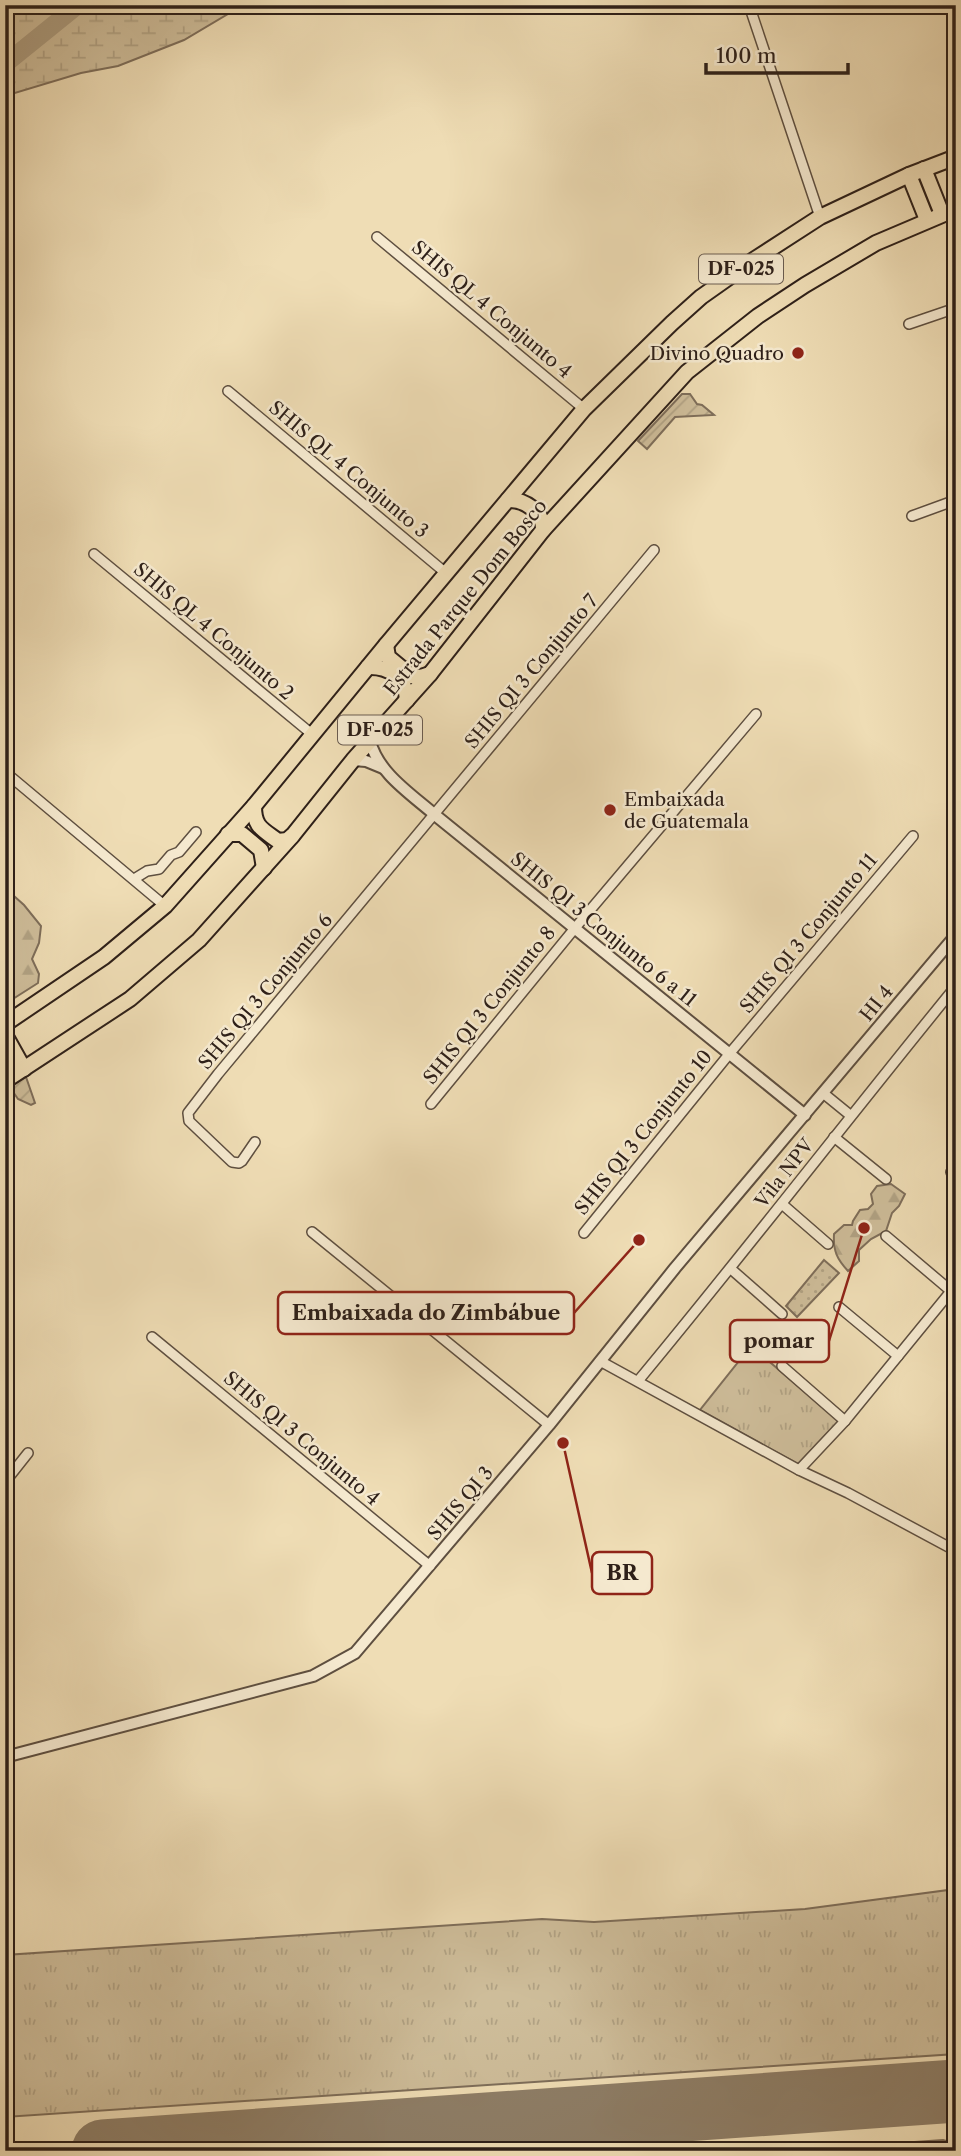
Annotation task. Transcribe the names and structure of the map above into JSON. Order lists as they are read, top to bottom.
{
  "streets": {
    "main road": ["DF-025", "Estrada Parque Dom Bosco"],
    "street": [
      "SHIS QL 4 Conjunto 4",
      "SHIS QL 4 Conjunto 3",
      "SHIS QL 4 Conjunto 2",
      "SHIS QI 3 Conjunto 7",
      "SHIS QI 3 Conjunto 6 a 11",
      "SHIS QI 3 Conjunto 11",
      "SHIS QI 3 Conjunto 6",
      "HI 4",
      "SHIS QI 3 Conjunto 8",
      "SHIS QI 3 Conjunto 10",
      "Vila NPV",
      "SHIS QI 3 Conjunto 4",
      "SHIS QI 3"
    ]
  },
  "crossings": [
    ["SHIS QL 4 Conjunto 4", "Estrada Parque Dom Bosco"],
    ["SHIS QL 4 Conjunto 3", "Estrada Parque Dom Bosco"],
    ["Estrada Parque Dom Bosco", "SHIS QL 4 Conjunto 2"],
    ["Estrada Parque Dom Bosco", "SHIS QI 3 Conjunto 6 a 11"],
    ["SHIS QI 3 Conjunto 7", "SHIS QI 3 Conjunto 6 a 11"],
    ["SHIS QI 3 Conjunto 7", "SHIS QI 3 Conjunto 6"],
    ["SHIS QI 3 Conjunto 6 a 11", "SHIS QI 3 Conjunto 11"],
    ["SHIS QI 3 Conjunto 6 a 11", "SHIS QI 3 Conjunto 6"],
    ["SHIS QI 3 Conjunto 6 a 11", "SHIS QI 3 Conjunto 8"],
    ["SHIS QI 3 Conjunto 6 a 11", "SHIS QI 3 Conjunto 10"],
    ["SHIS QI 3 Conjunto 6 a 11", "SHIS QI 3"],
    ["SHIS QI 3 Conjunto 11", "SHIS QI 3 Conjunto 10"],
    ["HI 4", "SHIS QI 3"],
    ["SHIS QI 3 Conjunto 4", "SHIS QI 3"]
  ],
  "places": [
    "Divino Quadro",
    "Embaixada de Guatemala",
    "pomar",
    "Embaixada do Zimbábue",
    "BR"
  ],
  "scale_bar": "100 m"
}
